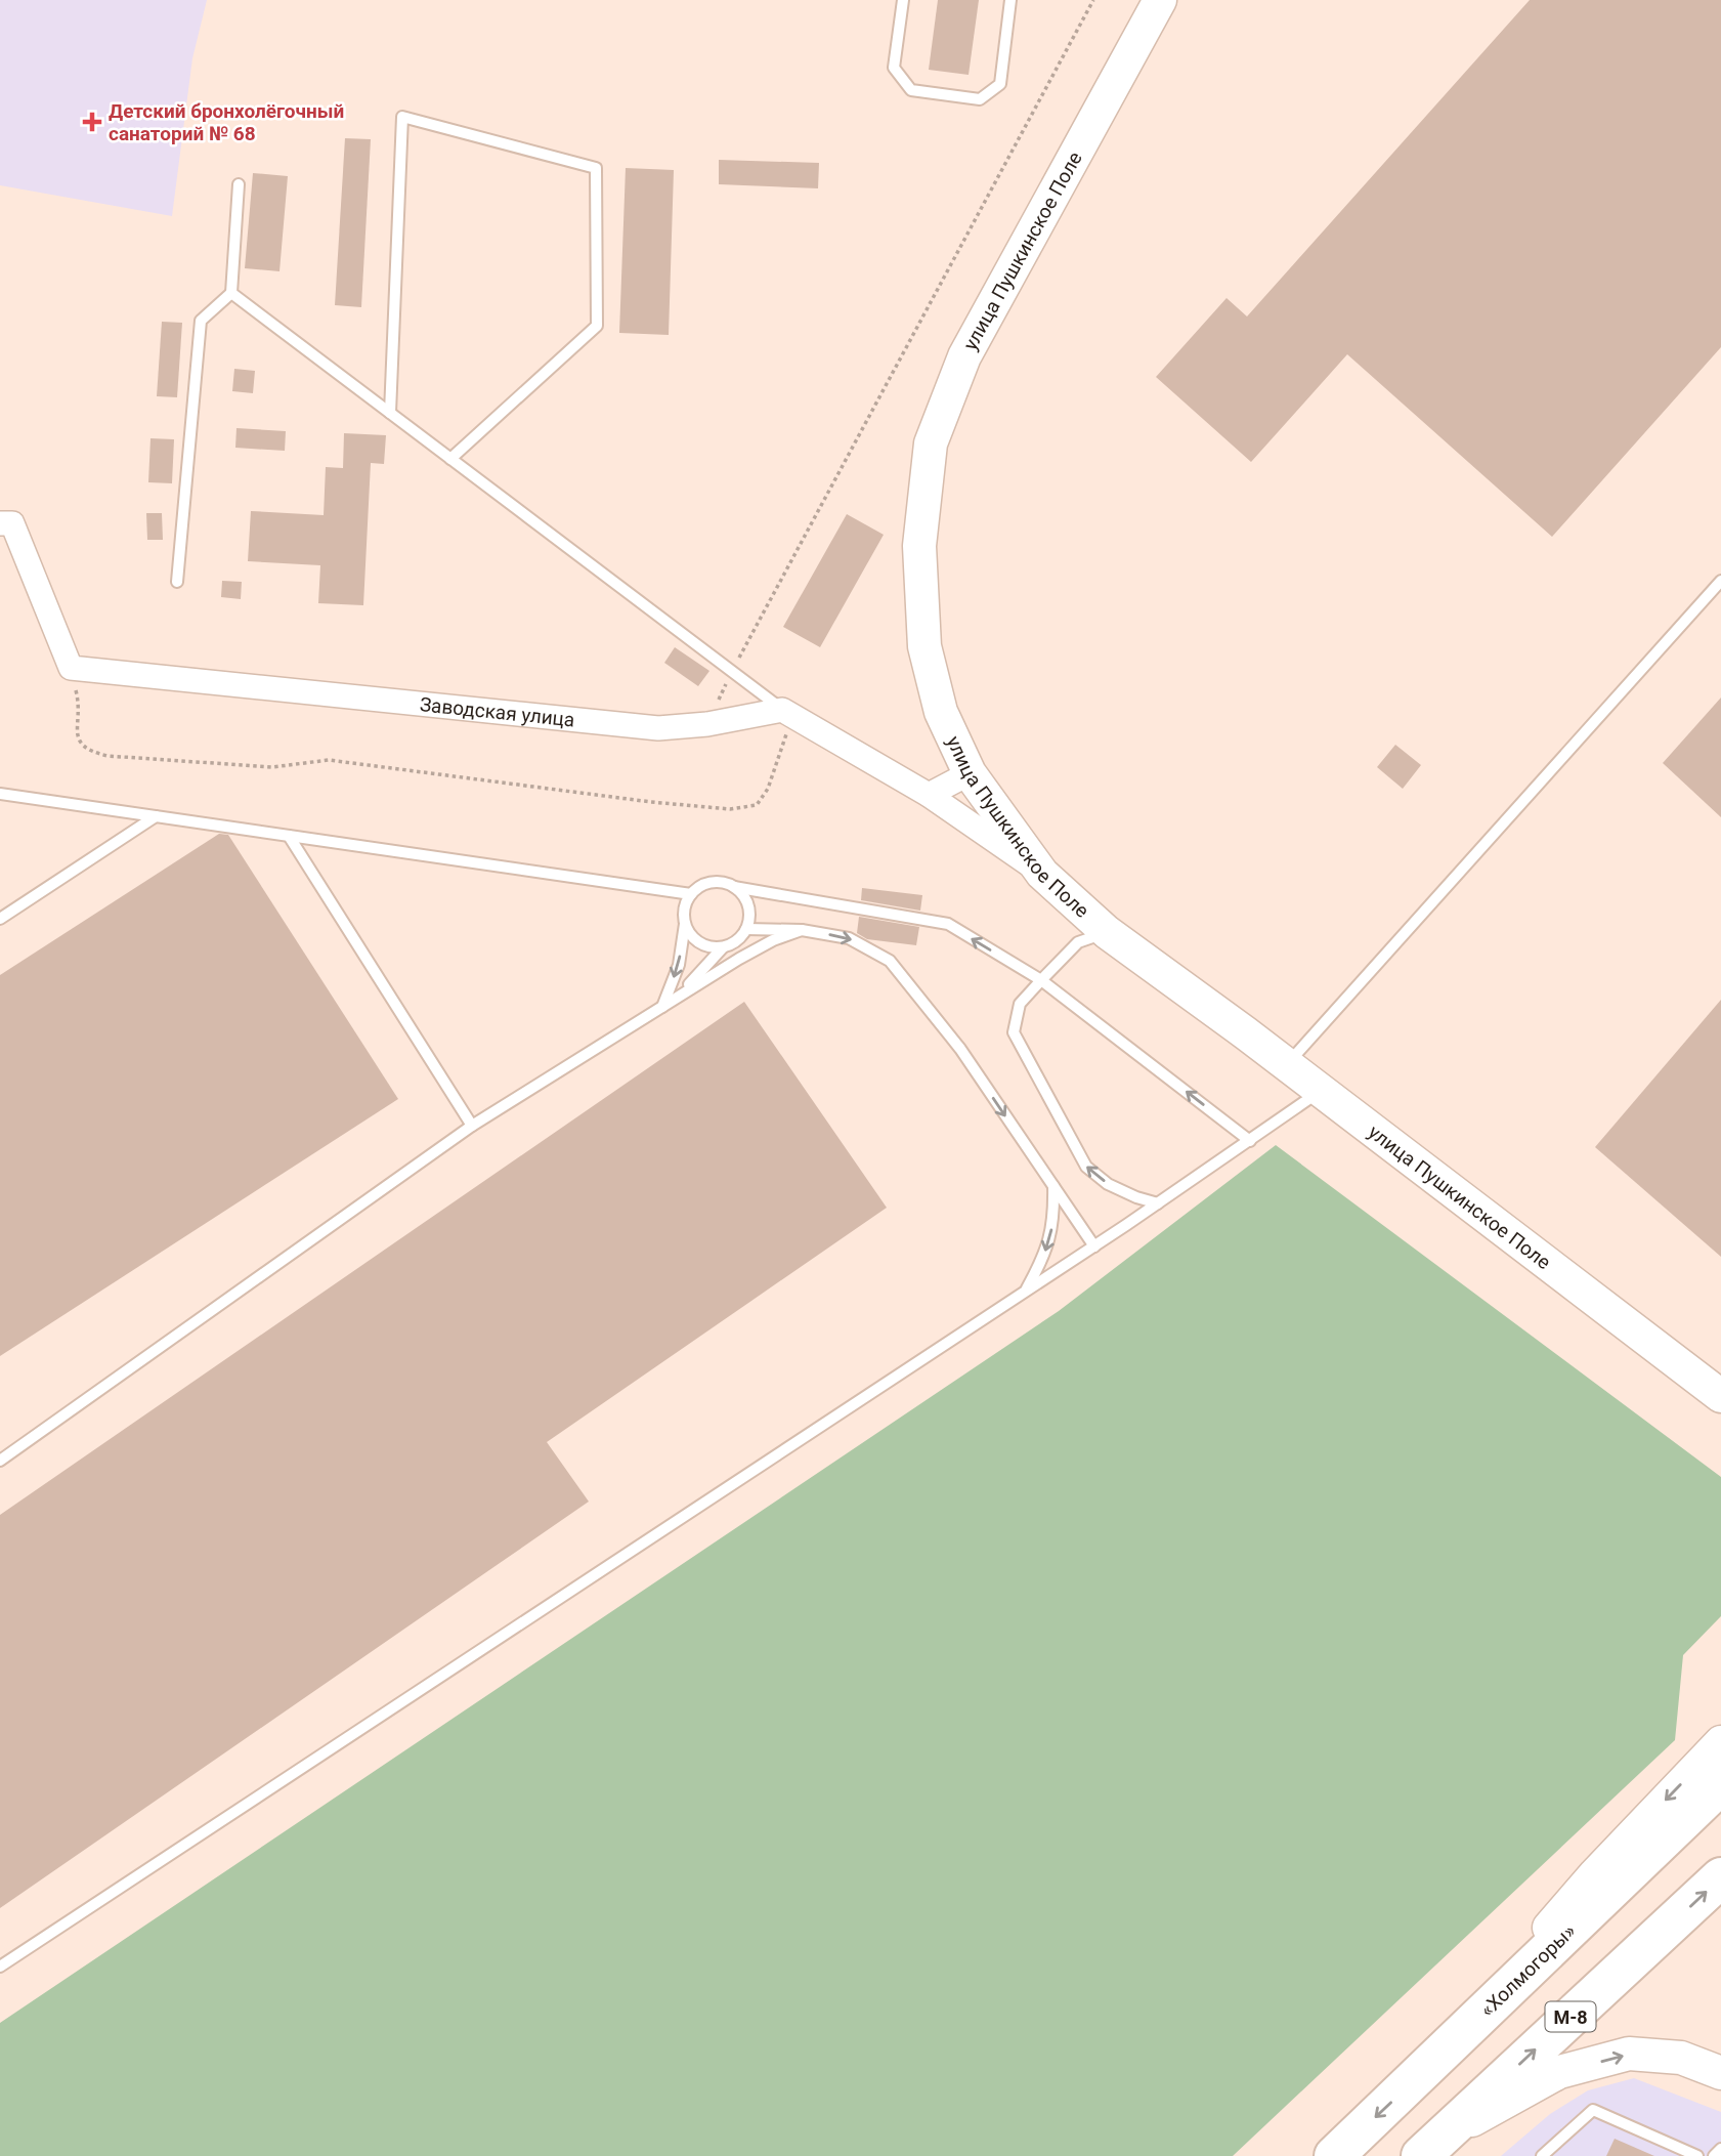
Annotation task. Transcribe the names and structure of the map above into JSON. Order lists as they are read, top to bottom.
{
  "streets": {
    "highway": ["«Холмогоры»", "М-8"],
    "main road": ["улица Пушкинское Поле"],
    "street": ["Заводская улица"]
  },
  "places": {
    "health": ["Детский бронхолёгочный санаторий № 68"]
  }
}
